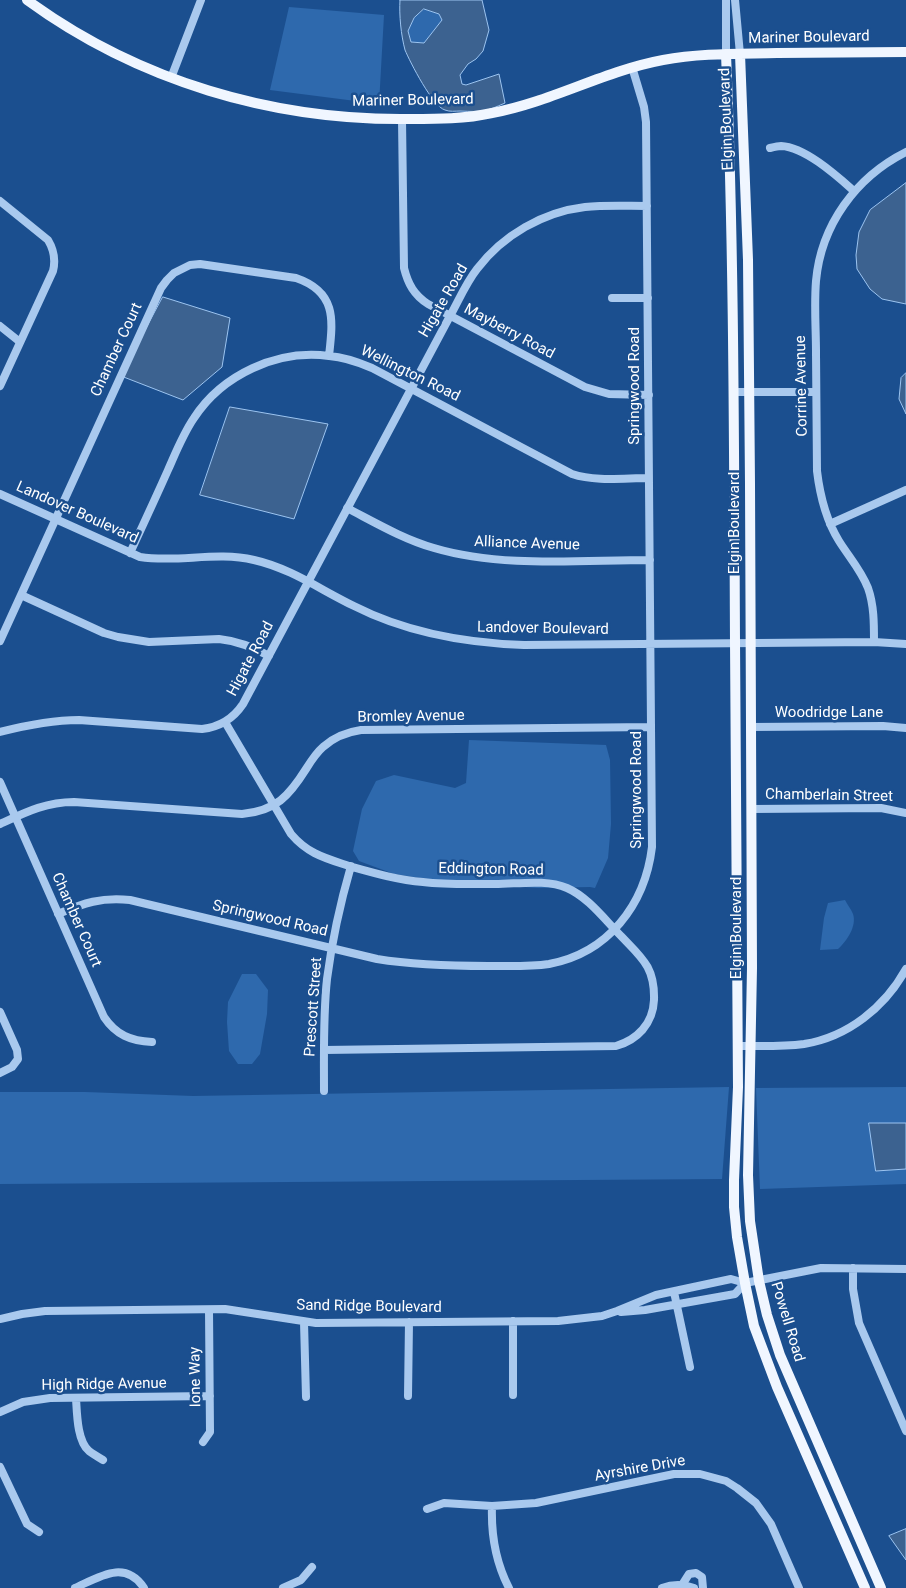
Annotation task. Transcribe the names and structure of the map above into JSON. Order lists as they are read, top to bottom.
{
  "streets": {
    "main road": ["Mariner Boulevard", "Elgin Boulevard", "Powell Road"],
    "street": [
      "Higate Road",
      "Mayberry Road",
      "Chamber Court",
      "Wellington Road",
      "Springwood Road",
      "Corrine Avenue",
      "Landover Boulevard",
      "Alliance Avenue",
      "Woodridge Lane",
      "Bromley Avenue",
      "Chamberlain Street",
      "Eddington Road",
      "Prescott Street",
      "Sand Ridge Boulevard",
      "Ione Way",
      "High Ridge Avenue",
      "Ayrshire Drive"
    ]
  },
  "crossings": [
    ["Mariner Boulevard", "Elgin Boulevard"],
    ["Mariner Boulevard", "Mayberry Road"],
    ["Mariner Boulevard", "Springwood Road"],
    ["Elgin Boulevard", "Landover Boulevard"],
    ["Elgin Boulevard", "Woodridge Lane"],
    ["Elgin Boulevard", "Chamberlain Street"],
    ["Elgin Boulevard", "Powell Road"],
    ["Higate Road", "Mayberry Road"],
    ["Higate Road", "Wellington Road"],
    ["Higate Road", "Springwood Road"],
    ["Higate Road", "Landover Boulevard"],
    ["Higate Road", "Alliance Avenue"],
    ["Higate Road", "Eddington Road"],
    ["Mayberry Road", "Springwood Road"],
    ["Chamber Court", "Wellington Road"],
    ["Chamber Court", "Springwood Road"],
    ["Chamber Court", "Landover Boulevard"],
    ["Chamber Court", "Bromley Avenue"],
    ["Wellington Road", "Springwood Road"],
    ["Wellington Road", "Landover Boulevard"],
    ["Springwood Road", "Landover Boulevard"],
    ["Springwood Road", "Alliance Avenue"],
    ["Springwood Road", "Bromley Avenue"],
    ["Springwood Road", "Eddington Road"],
    ["Springwood Road", "Prescott Street"],
    ["Corrine Avenue", "Landover Boulevard"],
    ["Bromley Avenue", "Eddington Road"],
    ["Eddington Road", "Prescott Street"],
    ["Sand Ridge Boulevard", "Powell Road"],
    ["Sand Ridge Boulevard", "Ione Way"],
    ["Ione Way", "High Ridge Avenue"]
  ]
}
